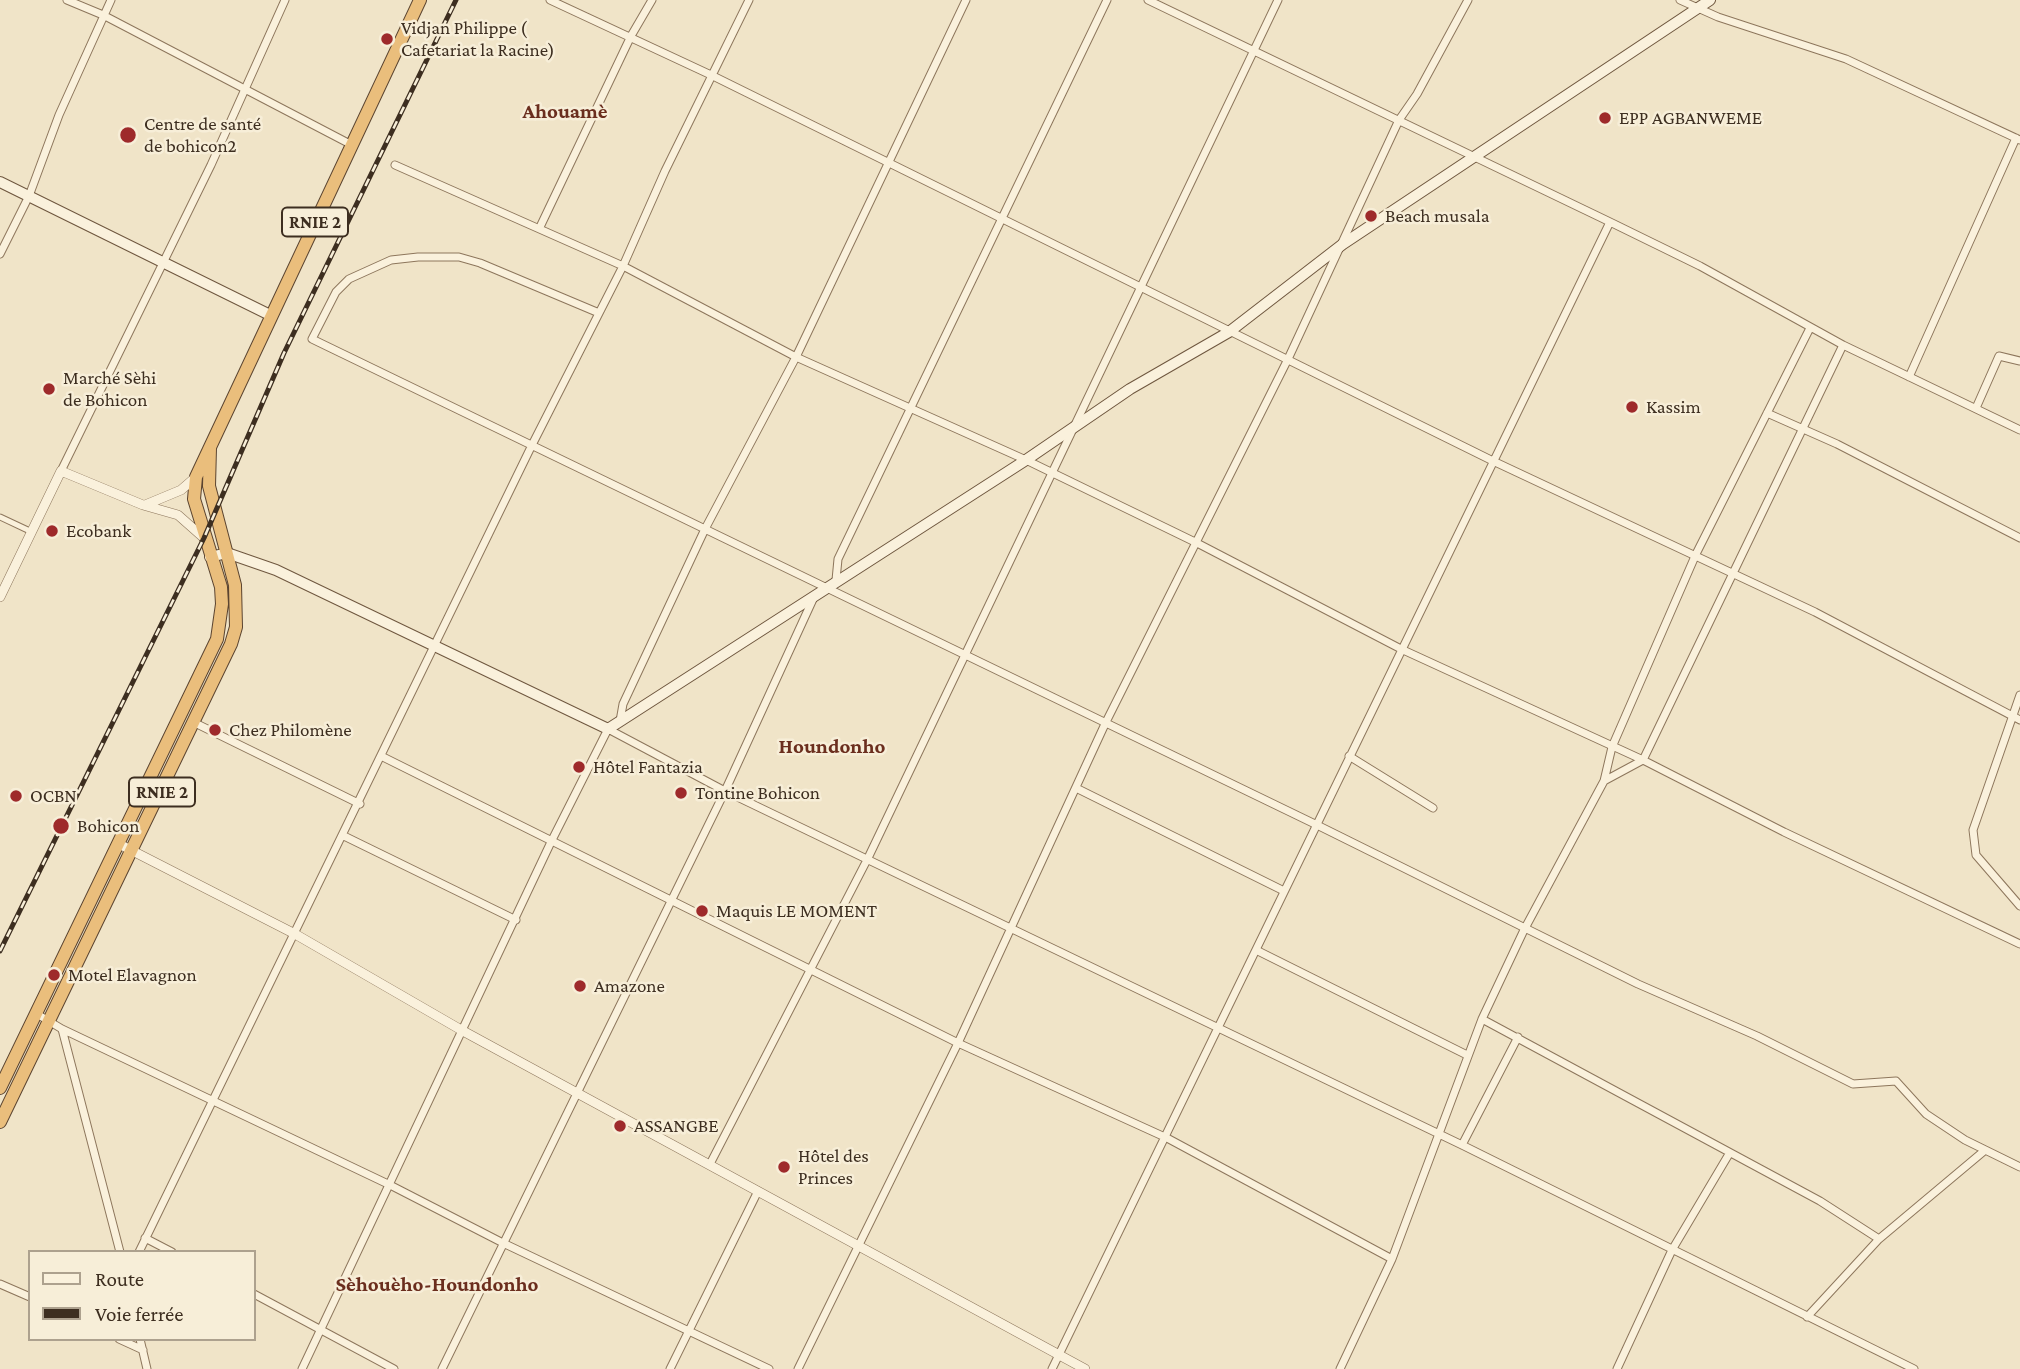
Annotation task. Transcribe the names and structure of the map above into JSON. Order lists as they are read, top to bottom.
{
  "streets": {
    "highway": ["RNIE 2"]
  },
  "districts": ["Ahouamè", "Houndonho", "Sèhouèho-Houndonho"],
  "places": [
    "Vidjan Philippe ( Cafetariat la Racine)",
    "EPP AGBANWEME",
    "Centre de santé de bohicon2",
    "Beach musala",
    "Marché Sèhi de Bohicon",
    "Kassim",
    "Ecobank",
    "Chez Philomène",
    "Hôtel Fantazia",
    "Tontine Bohicon",
    "OCBN",
    "Bohicon",
    "Maquis LE MOMENT",
    "Motel Elavagnon",
    "Amazone",
    "ASSANGBE",
    "Hôtel des Princes"
  ],
  "legend": ["Route", "Voie ferrée"]
}
